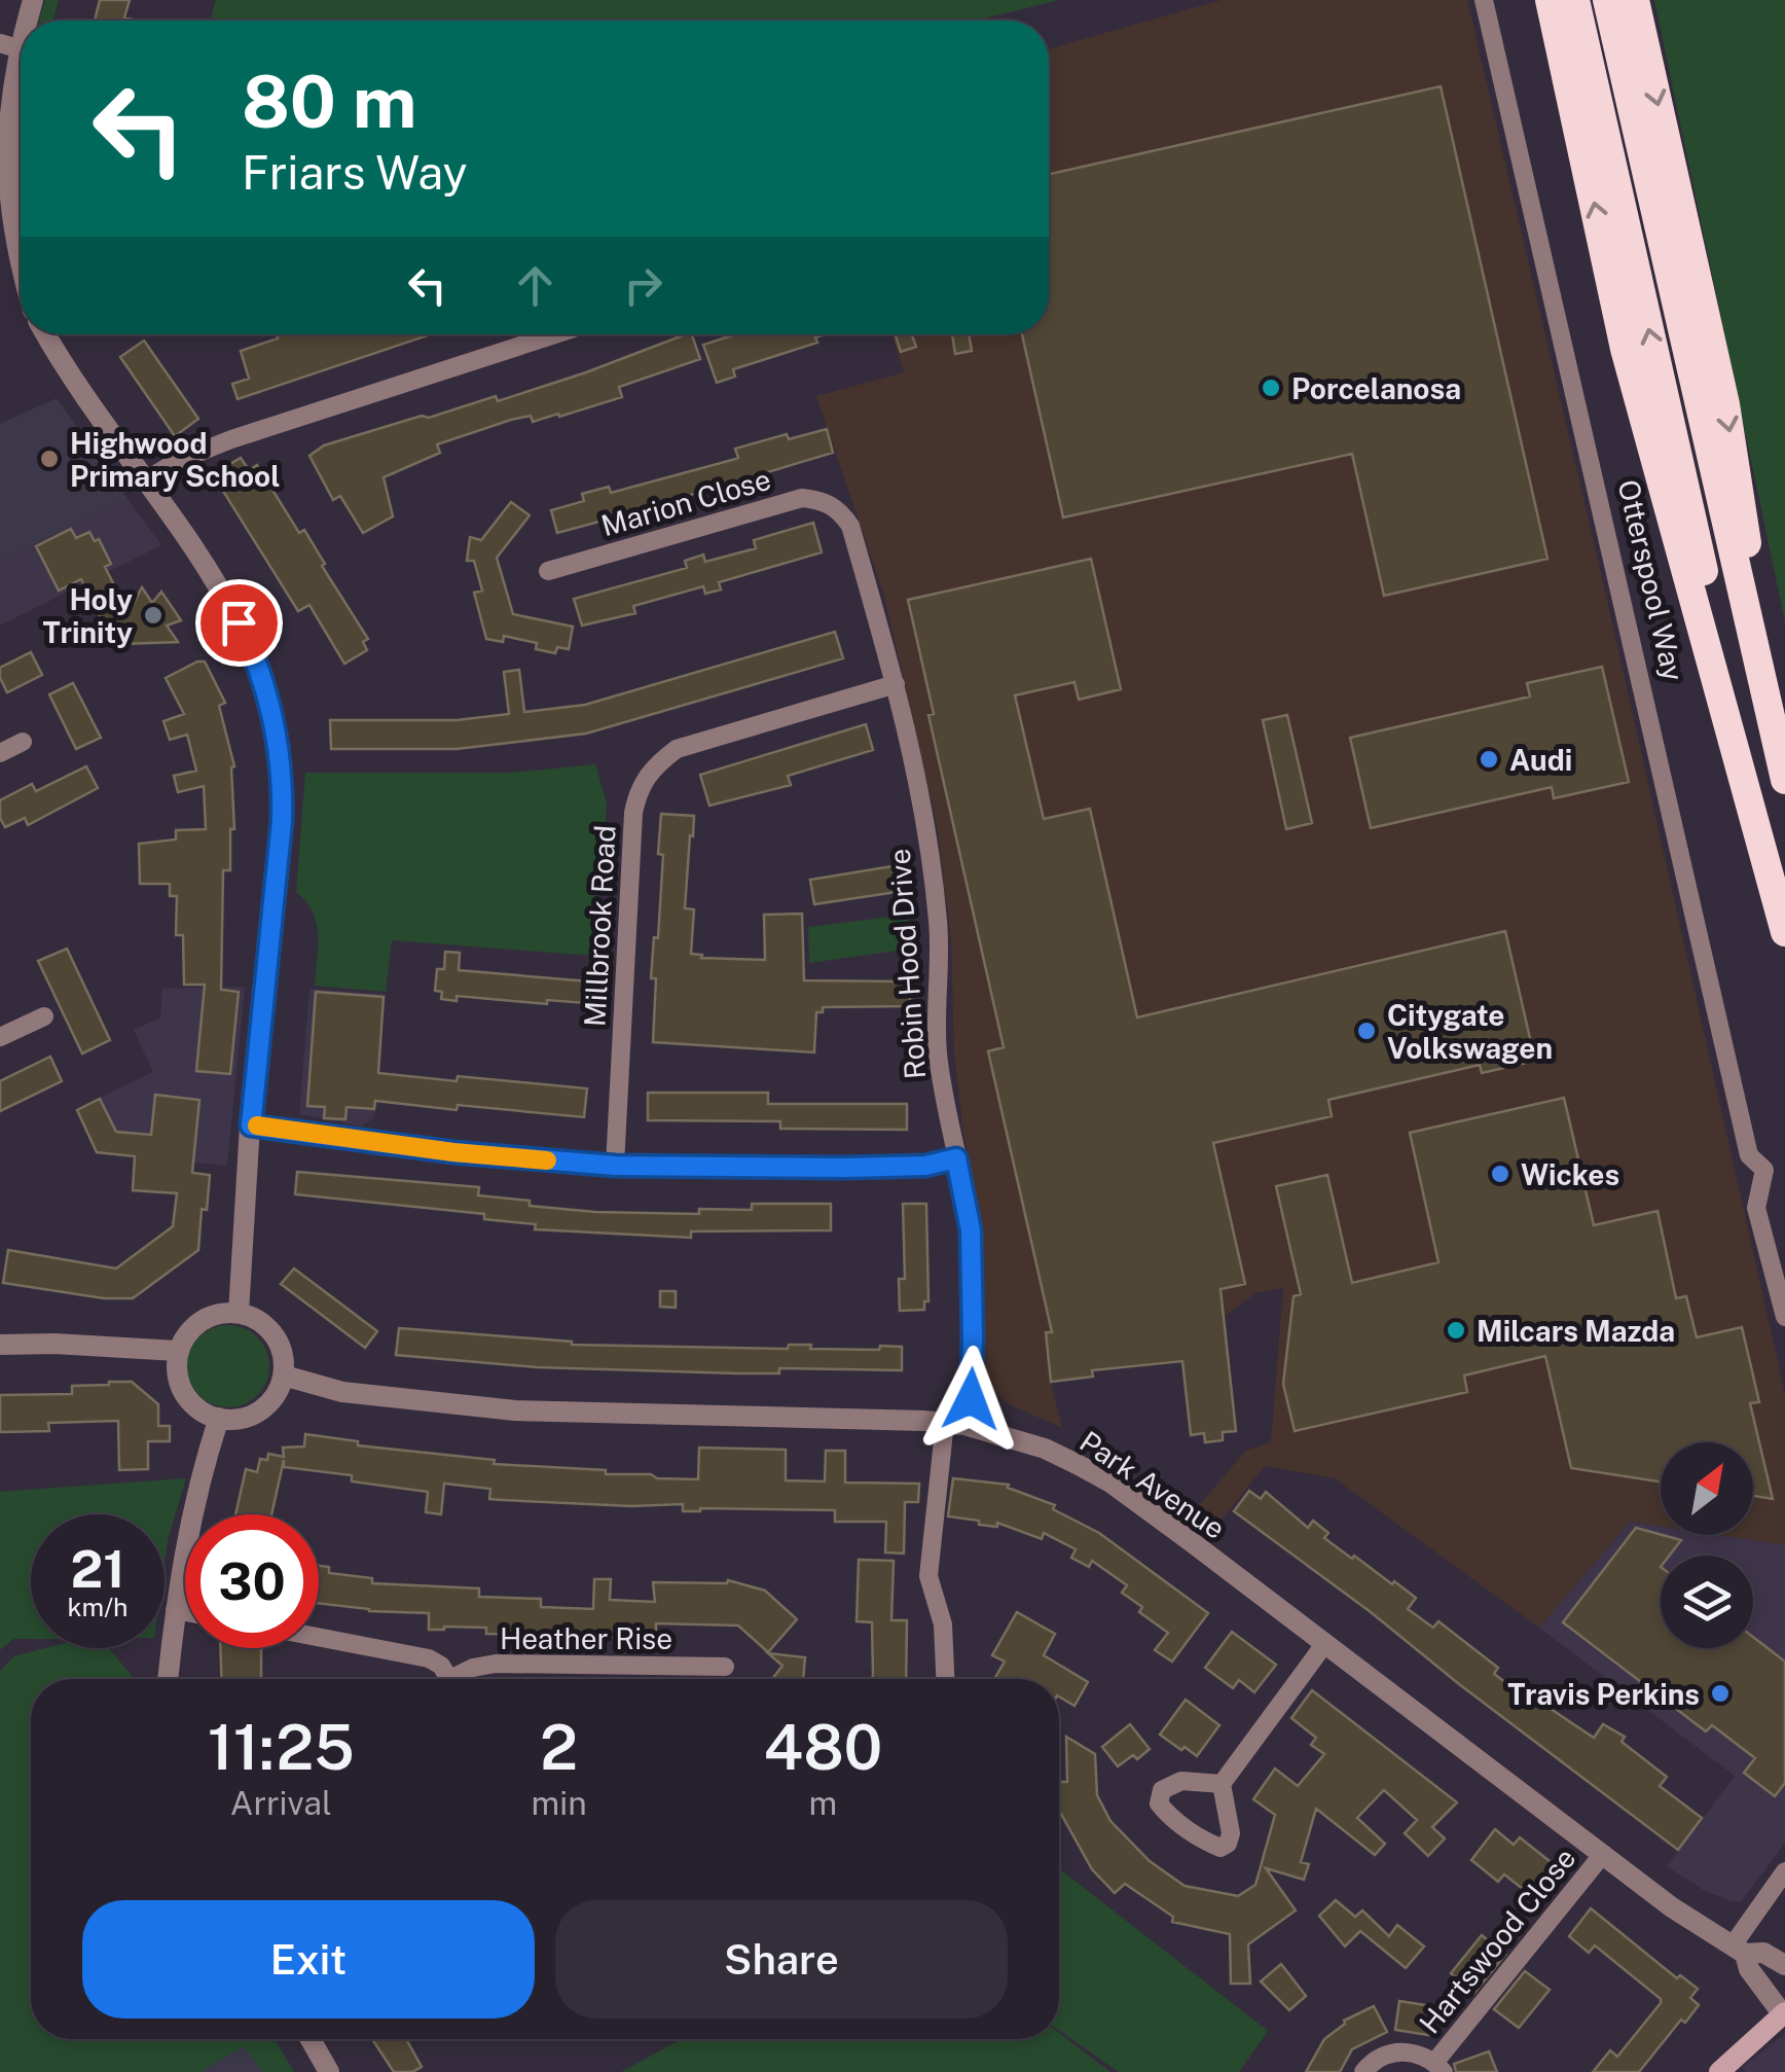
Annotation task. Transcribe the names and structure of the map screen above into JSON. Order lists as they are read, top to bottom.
{
  "streets": {
    "highway": ["Otterspool Way"],
    "street": [
      "Marion Close",
      "Millbrook Road",
      "Robin Hood Drive",
      "Park Avenue",
      "Heather Rise",
      "Hartswood Close"
    ]
  },
  "crossings": [
    ["Marion Close", "Millbrook Road"],
    ["Marion Close", "Robin Hood Drive"],
    ["Millbrook Road", "Robin Hood Drive"],
    ["Robin Hood Drive", "Park Avenue"],
    ["Park Avenue", "Hartswood Close"]
  ],
  "places": [
    "Porcelanosa",
    "Highwood Primary School",
    "Holy Trinity",
    "Audi",
    "Citygate Volkswagen",
    "Wickes",
    "Milcars Mazda",
    "Travis Perkins"
  ],
  "north": "top right",
  "page": {
    "turn": ["80 m", "Friars Way"],
    "speed": "21 km/h",
    "limit": "30",
    "eta": [
      "11:25",
      "Arrival",
      "2",
      "min",
      "480",
      "m"
    ],
    "buttons": ["Exit", "Share"]
  }
}
